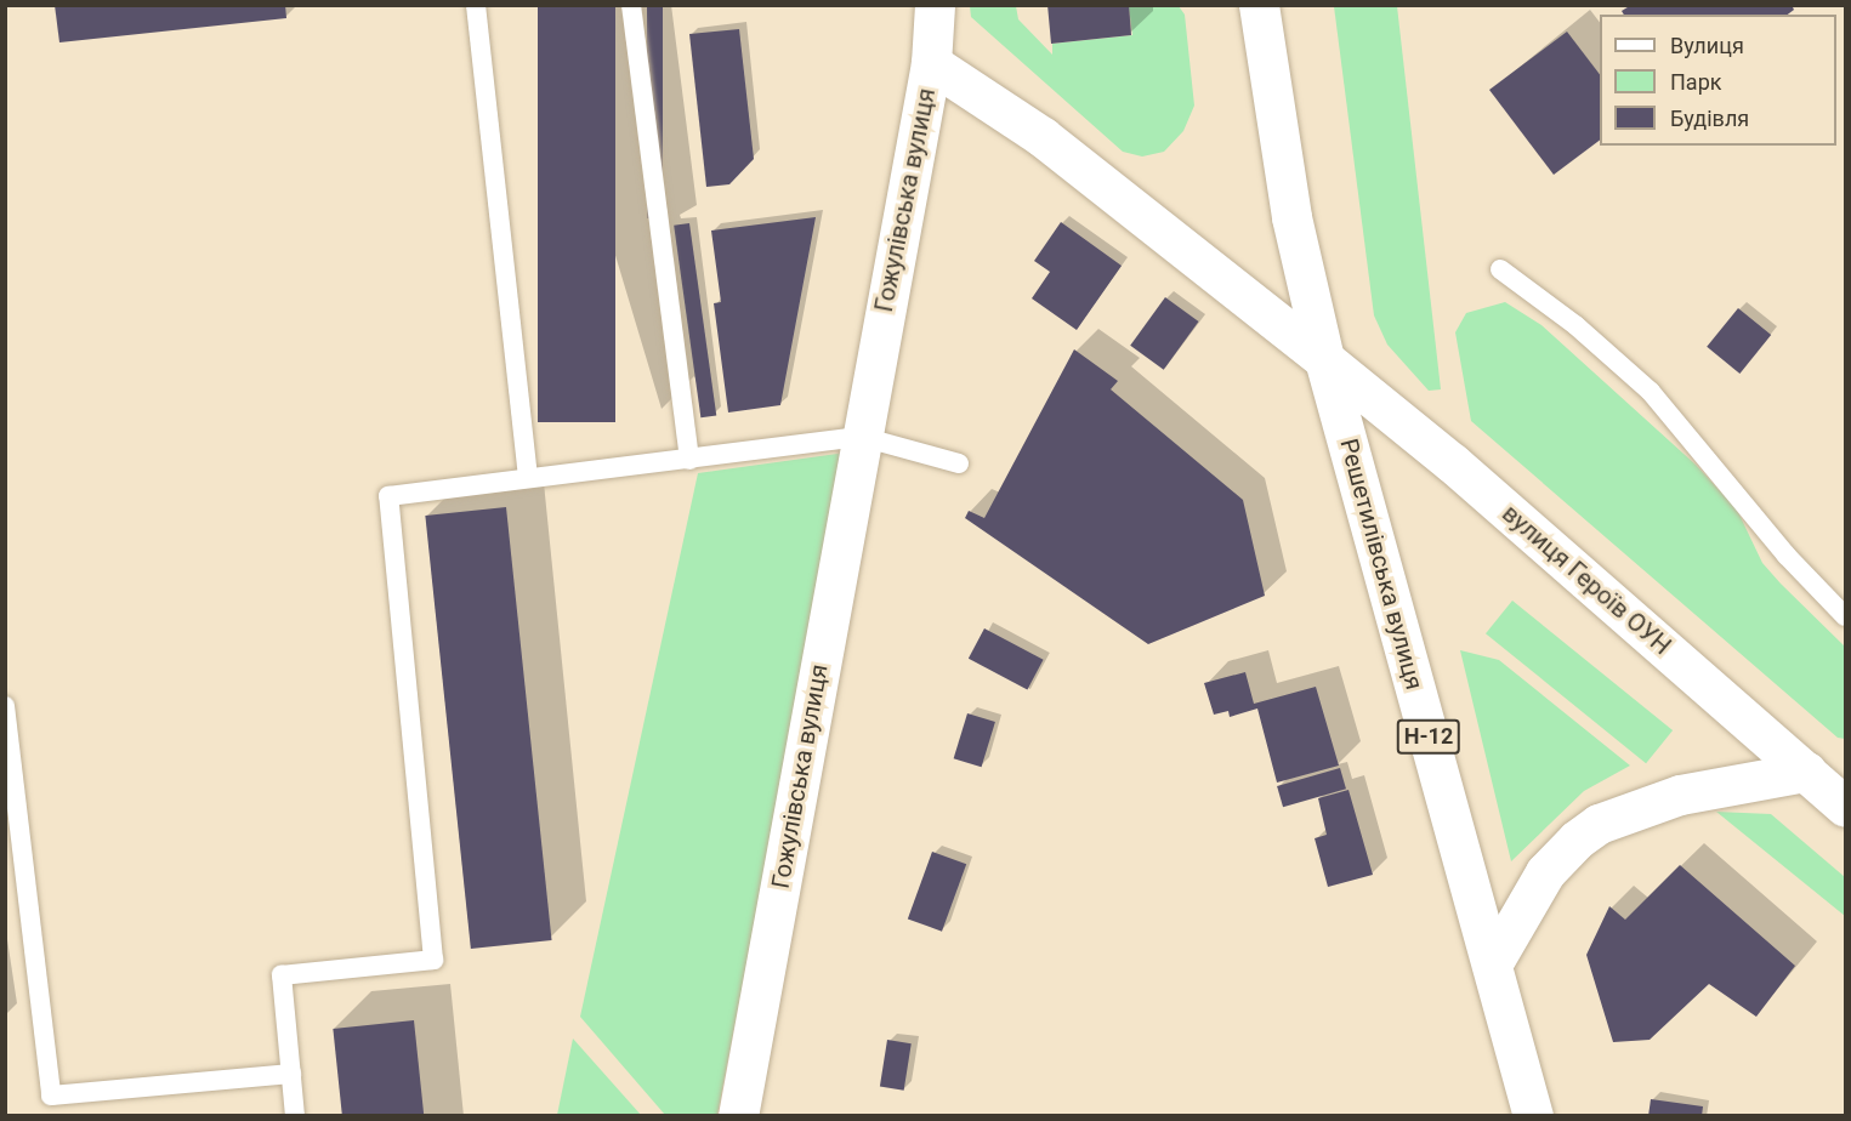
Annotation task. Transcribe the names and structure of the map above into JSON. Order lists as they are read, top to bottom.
{
  "streets": {
    "main road": [
      "Гожулівська вулиця",
      "Решетилівська вулиця",
      "вулиця Героїв ОУН",
      "Н-12"
    ]
  },
  "crossings": [
    ["Гожулівська вулиця", "вулиця Героїв ОУН"],
    ["Решетилівська вулиця", "вулиця Героїв ОУН"]
  ],
  "legend": ["Вулиця", "Парк", "Будівля"]
}
